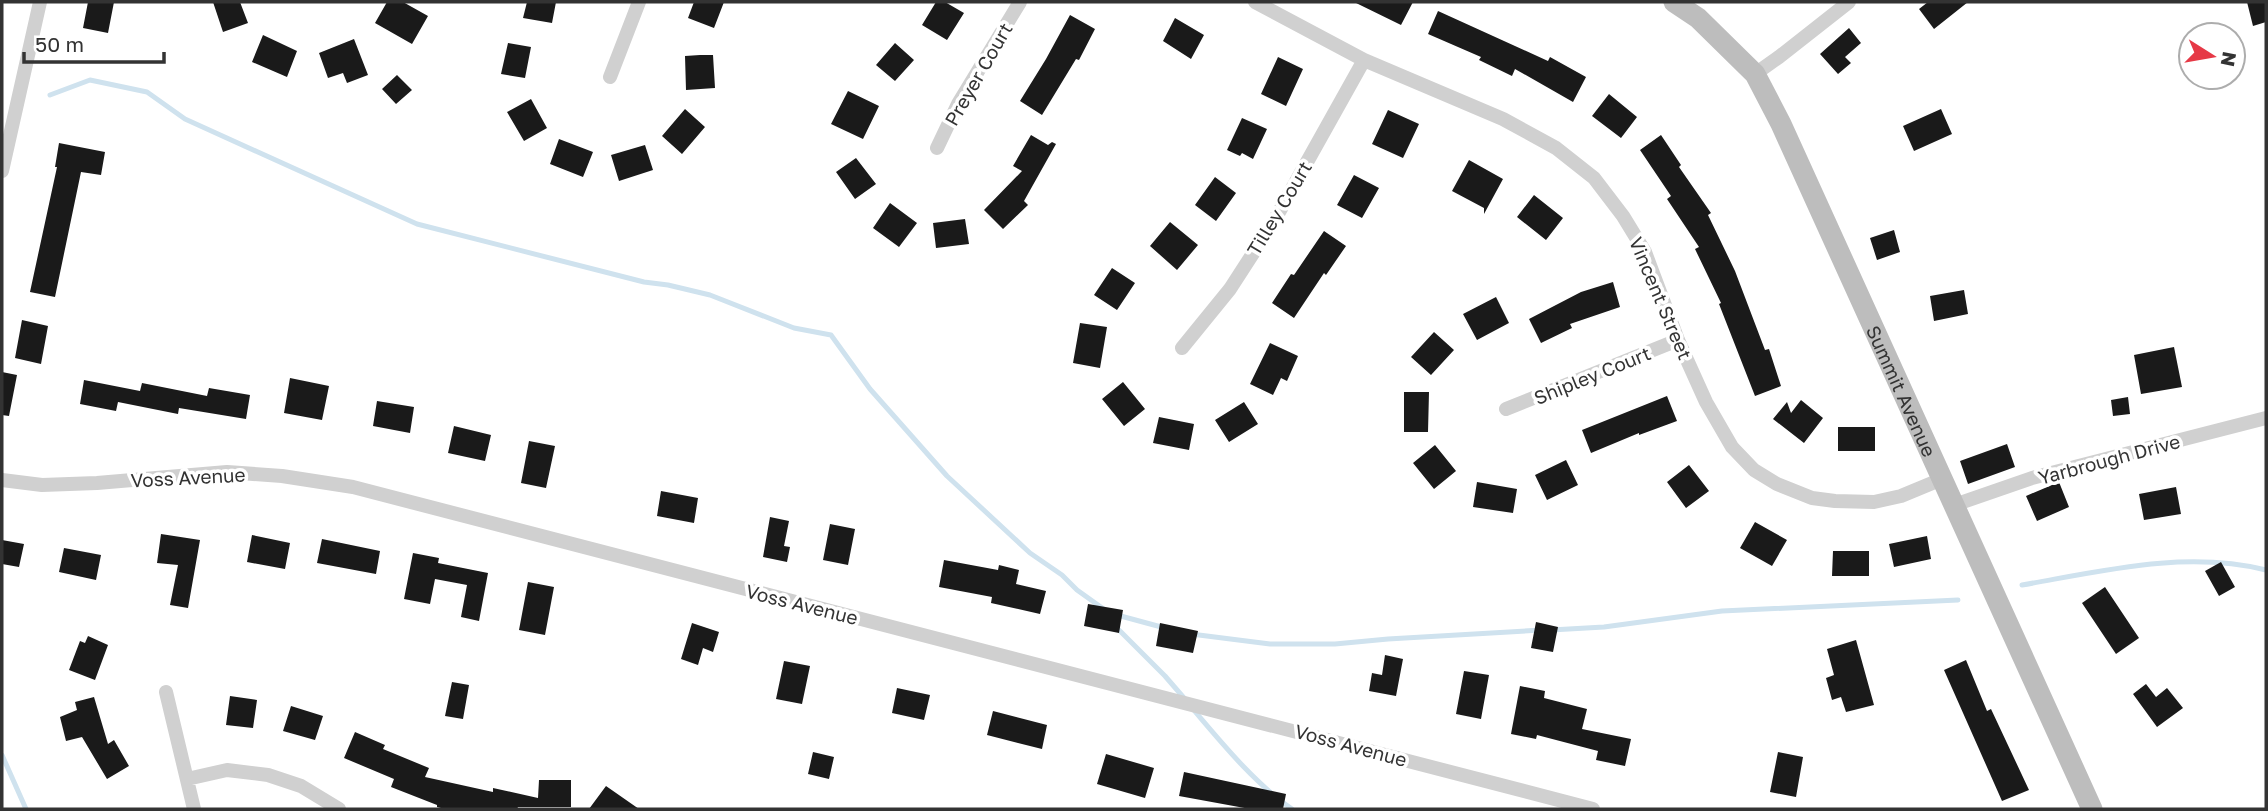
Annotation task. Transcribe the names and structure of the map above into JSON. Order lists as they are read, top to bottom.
{
  "streets": {
    "main road": ["Summit Avenue"],
    "street": [
      "Preyer Court",
      "Tilley Court",
      "Vincent Street",
      "Shipley Court",
      "Yarbrough Drive",
      "Voss Avenue"
    ]
  },
  "crossings": [
    ["Tilley Court", "Vincent Street"],
    ["Vincent Street", "Shipley Court"],
    ["Vincent Street", "Summit Avenue"],
    ["Summit Avenue", "Yarbrough Drive"]
  ],
  "scale_bar": "50 m",
  "north": "right"
}
